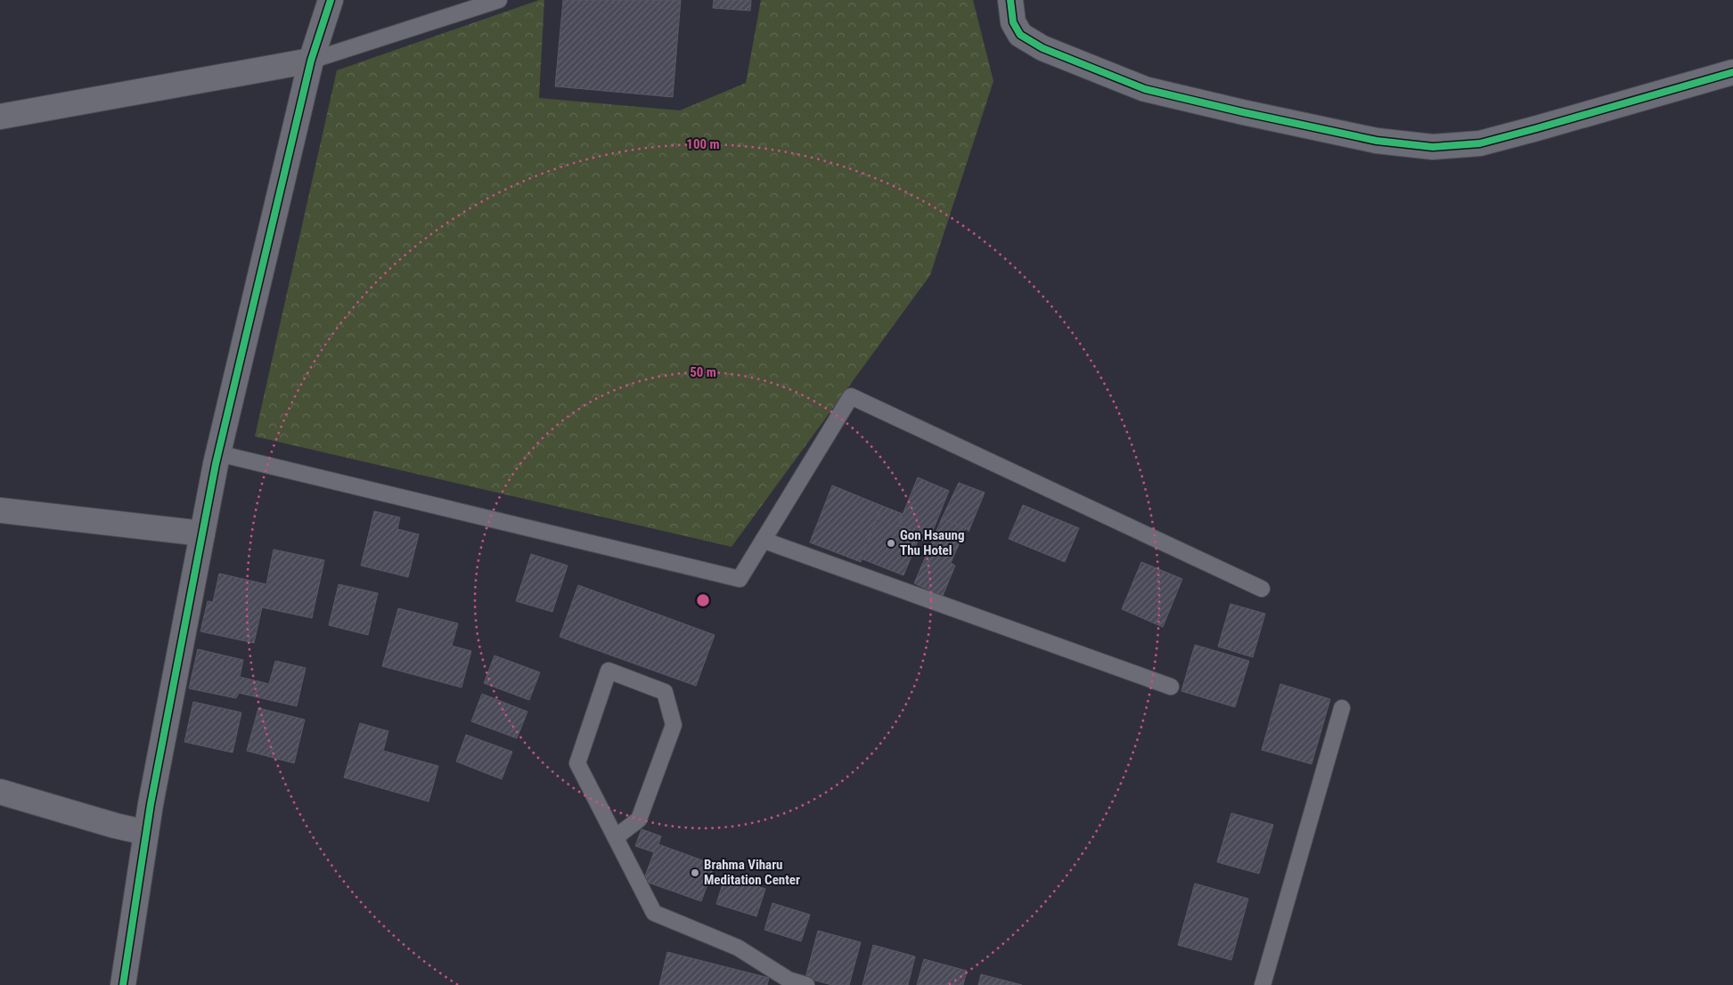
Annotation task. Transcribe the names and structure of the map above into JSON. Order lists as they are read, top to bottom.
{
  "places": ["Gon Hsaung Thu Hotel", "Brahma Viharu Meditation Center"],
  "rings": ["100 m", "50 m"]
}
